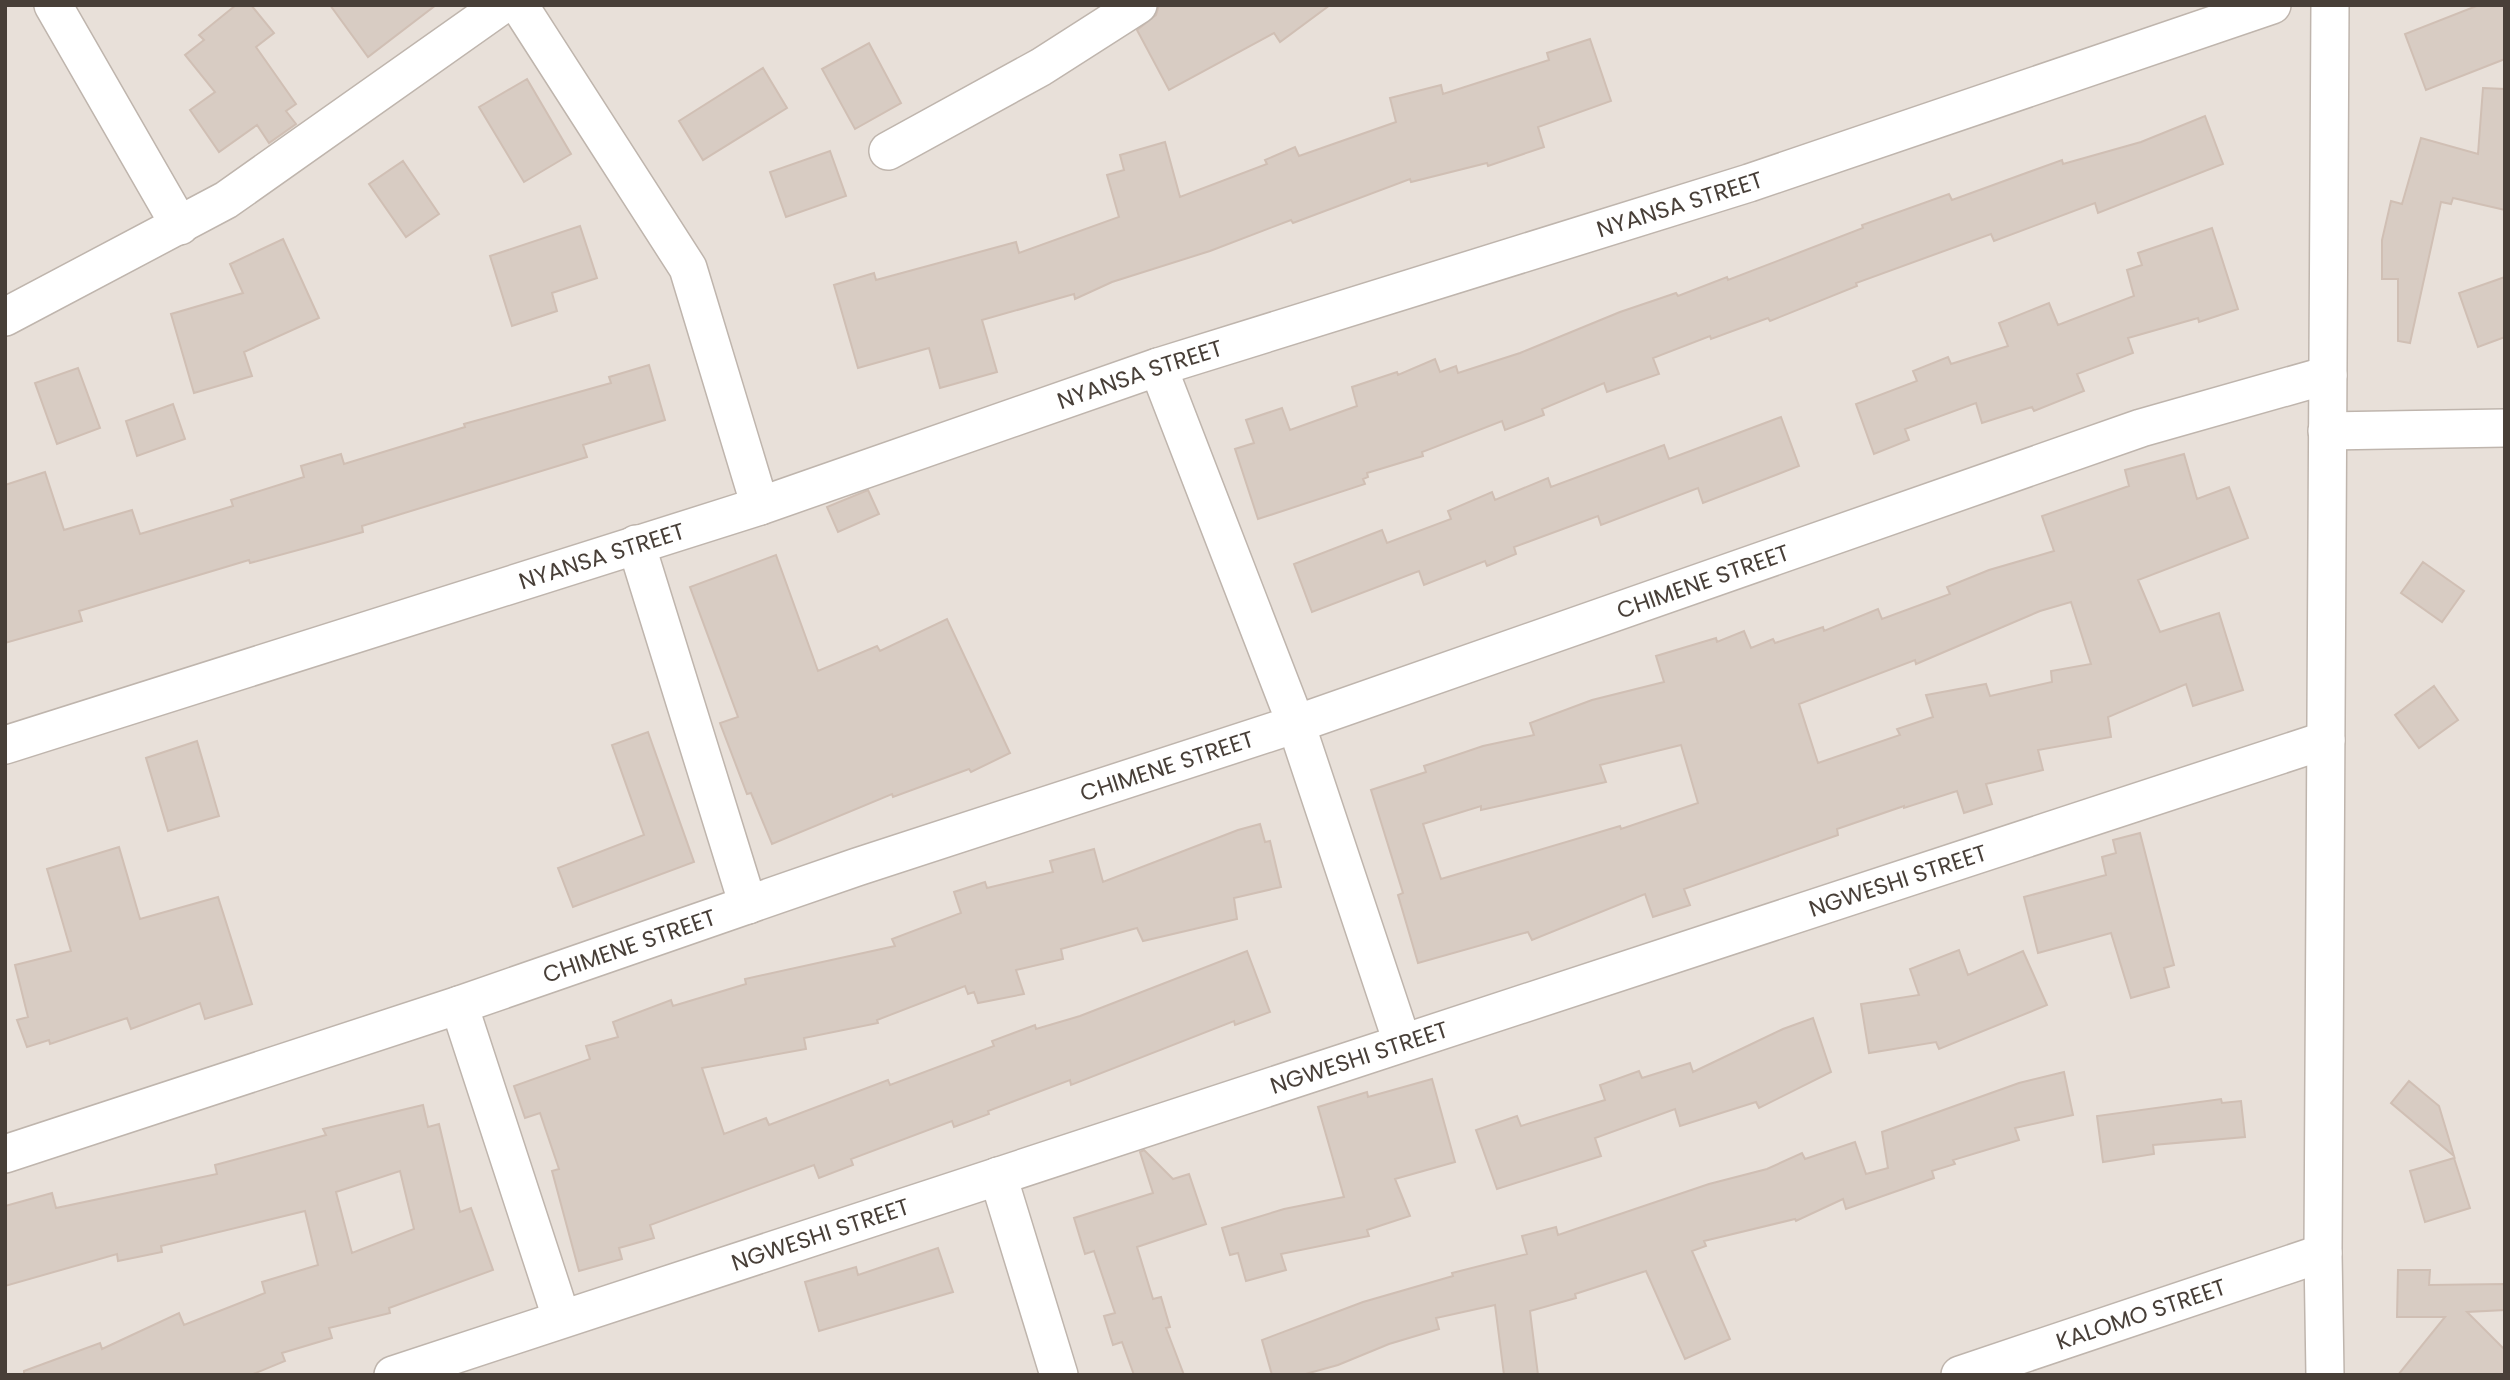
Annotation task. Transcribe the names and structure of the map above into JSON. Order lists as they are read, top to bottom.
{
  "streets": {
    "street": [
      "NYANSA STREET",
      "CHIMENE STREET",
      "NGWESHI STREET",
      "KALOMO STREET"
    ]
  }
}
